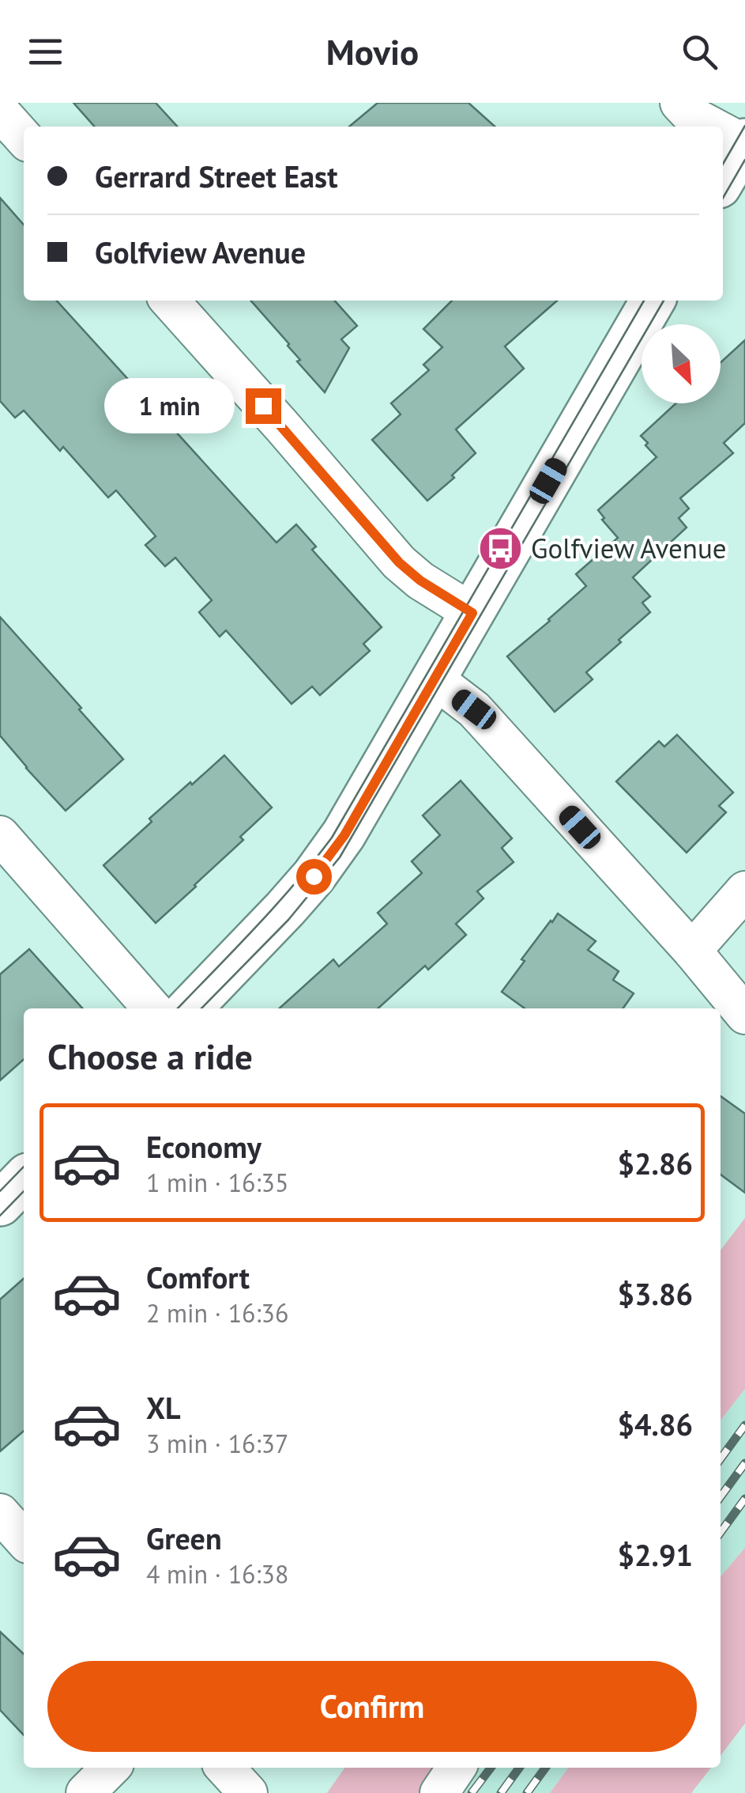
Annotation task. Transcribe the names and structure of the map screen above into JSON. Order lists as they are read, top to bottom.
{
  "places": {
    "bus stop": ["Golfview Avenue"]
  },
  "north": "bottom right",
  "page": {
    "header": "Movio",
    "banner": ["Gerrard Street East", "Golfview Avenue"],
    "bubble": "1 min",
    "heading": "Choose a ride",
    "list": [
      {
        "name": "Economy",
        "note": "1 min · 16:35",
        "value": "$2.86"
      },
      {
        "name": "Comfort",
        "note": "2 min · 16:36",
        "value": "$3.86"
      },
      {
        "name": "XL",
        "note": "3 min · 16:37",
        "value": "$4.86"
      },
      {
        "name": "Green",
        "note": "4 min · 16:38",
        "value": "$2.91"
      }
    ],
    "buttons": "Confirm"
  }
}
